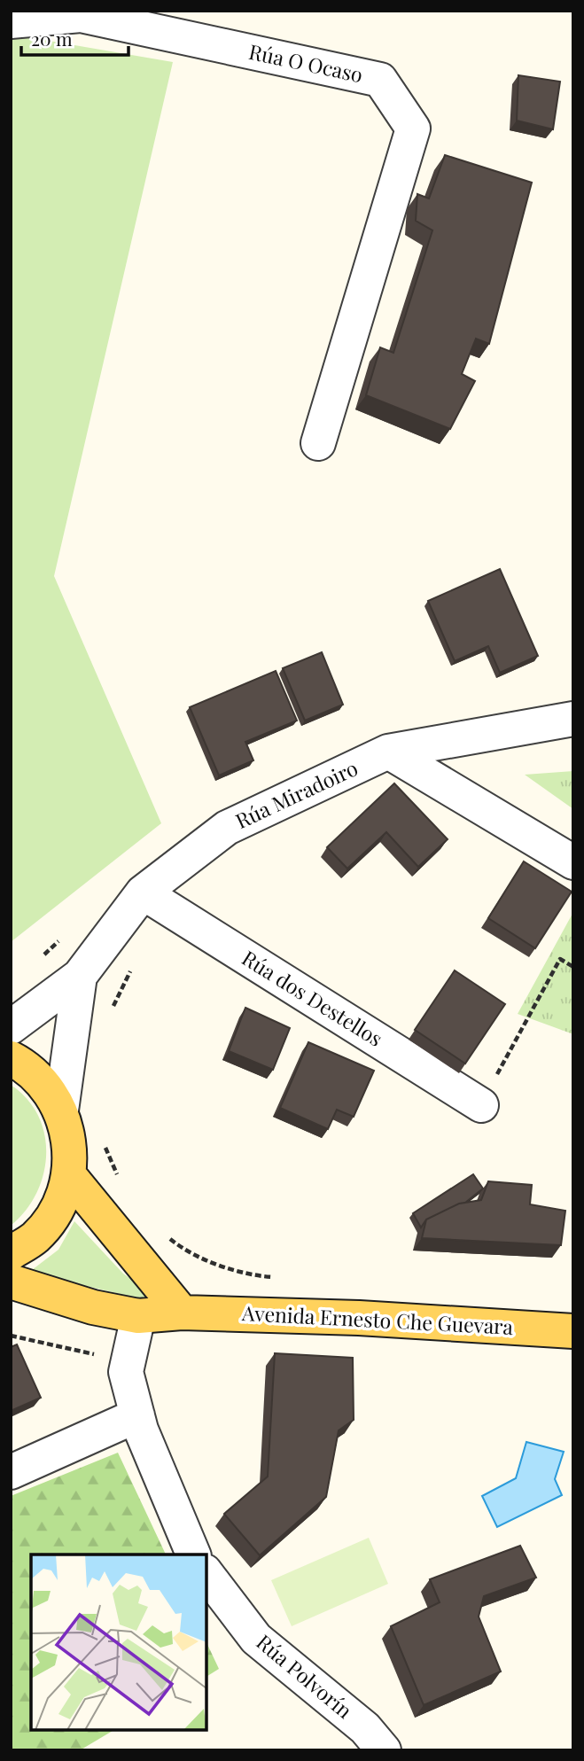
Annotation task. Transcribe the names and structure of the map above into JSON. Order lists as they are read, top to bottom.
{
  "streets": {
    "main road": ["Avenida Ernesto Che Guevara"],
    "street": [
      "Rúa O Ocaso",
      "Rúa Miradoiro",
      "Rúa dos Destellos",
      "Rúa Polvorín"
    ]
  },
  "crossings": [
    ["Rúa Miradoiro", "Rúa dos Destellos"]
  ],
  "scale_bar": "20 m"
}
